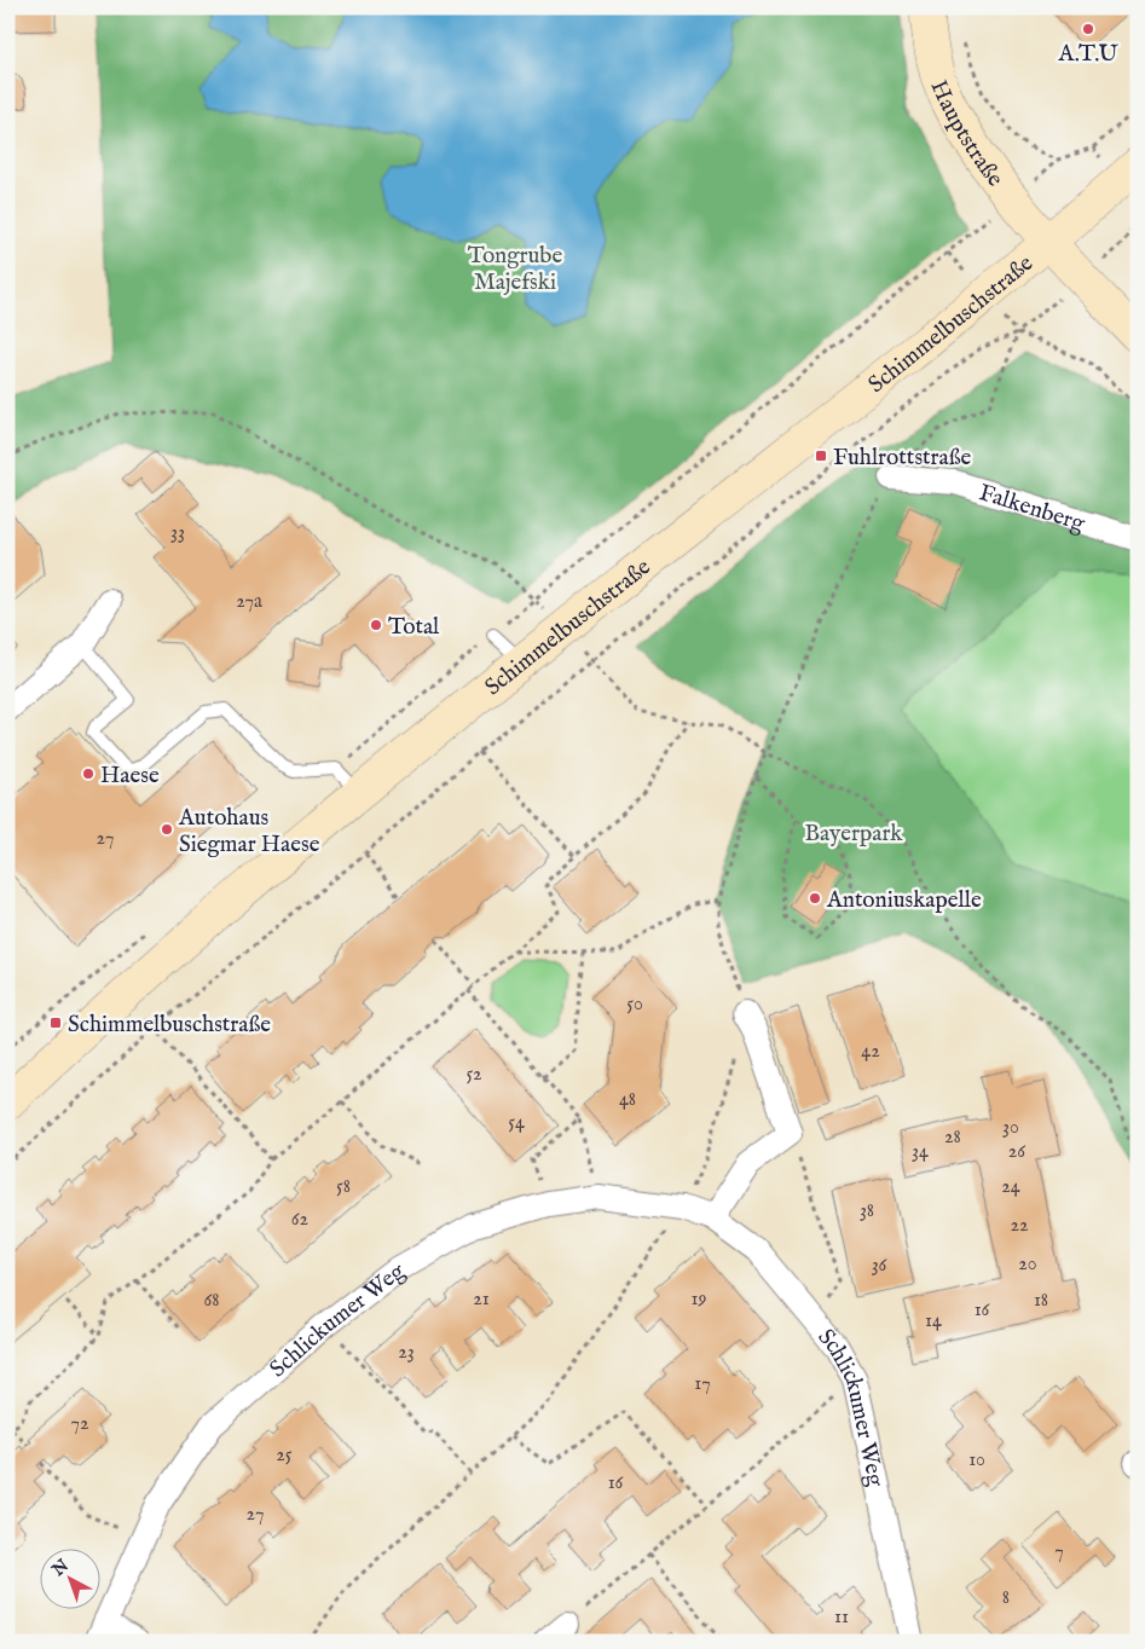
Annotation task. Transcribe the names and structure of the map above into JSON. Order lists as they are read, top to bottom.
{
  "streets": {
    "main road": ["Hauptstraße", "Schimmelbuschstraße"],
    "street": ["Falkenberg", "Schlickumer Weg"]
  },
  "crossings": [
    ["Hauptstraße", "Schimmelbuschstraße"]
  ],
  "parks": ["Tongrube Majefski", "Bayerpark"],
  "places": {
    "other": [
      "A.T.U",
      "Total",
      "Haese",
      "Autohaus Siegmar Haese",
      "Antoniuskapelle"
    ],
    "transit": ["Fuhlrottstraße", "Schimmelbuschstraße"]
  },
  "house_numbers": [
    "33",
    "27a",
    "27",
    "50",
    "42",
    "52",
    "48",
    "54",
    "30",
    "28",
    "34",
    "26",
    "58",
    "24",
    "38",
    "62",
    "22",
    "20",
    "36",
    "21",
    "19",
    "68",
    "18",
    "16",
    "14",
    "23",
    "17",
    "72",
    "25",
    "10",
    "16",
    "27",
    "7",
    "8",
    "11"
  ],
  "north": "top left"
}
